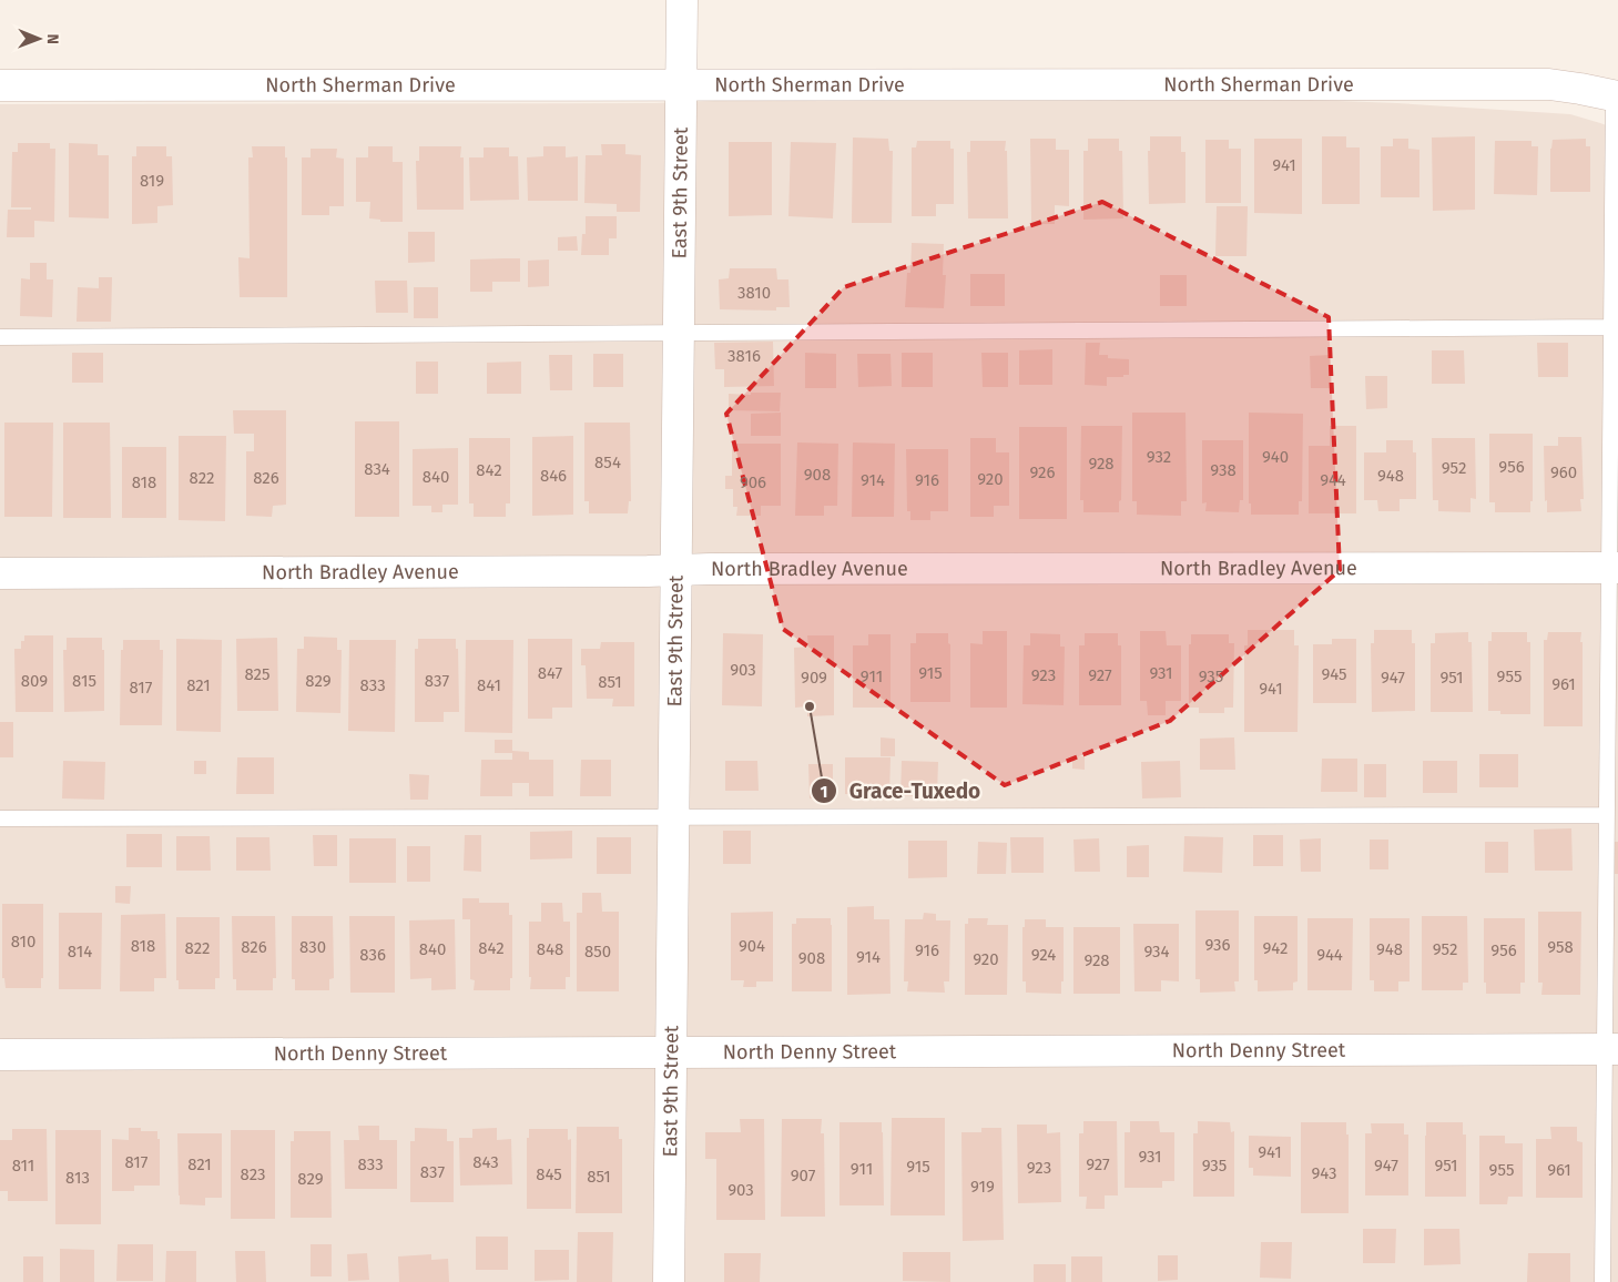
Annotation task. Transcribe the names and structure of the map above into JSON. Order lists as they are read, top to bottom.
{
  "streets": {
    "street": [
      "North Sherman Drive",
      "East 9th Street",
      "North Bradley Avenue",
      "North Denny Street"
    ]
  },
  "crossings": [
    ["North Sherman Drive", "East 9th Street"],
    ["East 9th Street", "North Bradley Avenue"],
    ["East 9th Street", "North Denny Street"]
  ],
  "places": ["Grace-Tuxedo"],
  "house_numbers": [
    "941",
    "819",
    "3810",
    "3816",
    "932",
    "940",
    "854",
    "928",
    "956",
    "952",
    "834",
    "842",
    "938",
    "926",
    "960",
    "908",
    "846",
    "948",
    "840",
    "822",
    "826",
    "920",
    "914",
    "916",
    "944",
    "818",
    "906",
    "903",
    "847",
    "915",
    "931",
    "825",
    "945",
    "923",
    "927",
    "911",
    "935",
    "955",
    "909",
    "947",
    "951",
    "809",
    "815",
    "829",
    "837",
    "851",
    "961",
    "821",
    "833",
    "841",
    "817",
    "941",
    "810",
    "936",
    "818",
    "904",
    "826",
    "830",
    "958",
    "822",
    "842",
    "942",
    "840",
    "848",
    "948",
    "952",
    "916",
    "956",
    "814",
    "850",
    "934",
    "836",
    "924",
    "944",
    "914",
    "908",
    "920",
    "928",
    "941",
    "931",
    "817",
    "843",
    "821",
    "833",
    "927",
    "811",
    "935",
    "947",
    "951",
    "915",
    "923",
    "911",
    "955",
    "961",
    "837",
    "943",
    "823",
    "845",
    "907",
    "851",
    "813",
    "829",
    "919",
    "903"
  ],
  "north": "right"
}
